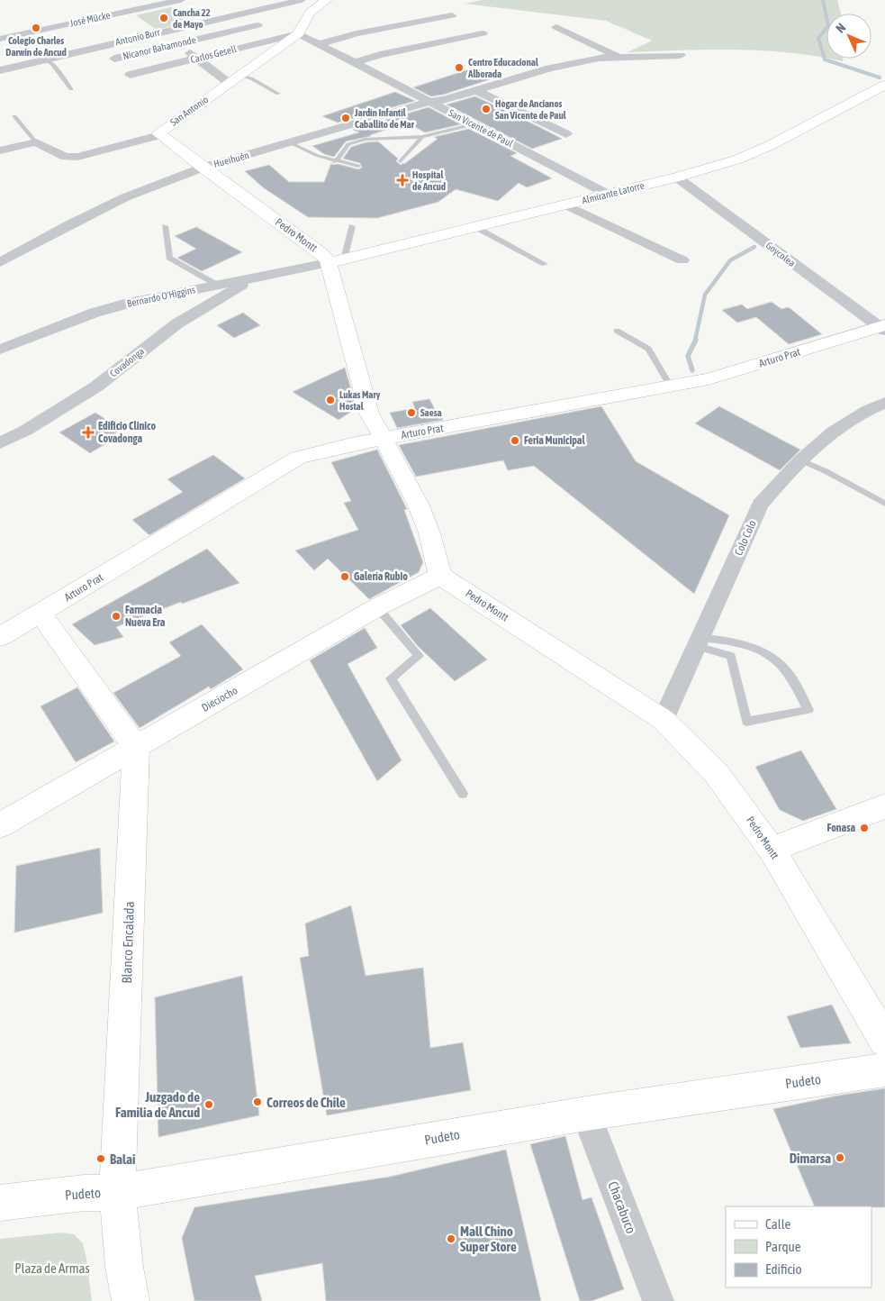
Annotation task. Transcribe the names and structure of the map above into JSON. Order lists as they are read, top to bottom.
{
  "streets": {
    "main road": [
      "San Antonio",
      "Almirante Latorre",
      "Pedro Montt",
      "Arturo Prat",
      "Dieciocho",
      "Blanco Encalada",
      "Pudeto"
    ],
    "street": [
      "José Mücke",
      "Antonio Burr",
      "Nicanor Bahamonde",
      "Carlos Gesell",
      "San Vicente de Paul",
      "Hueihuén",
      "Goycolea",
      "Bernardo O'Higgins",
      "Covadonga",
      "Colo Colo",
      "Chacabuco"
    ]
  },
  "crossings": [
    ["Carlos Gesell", "San Antonio"],
    ["Carlos Gesell", "San Vicente de Paul"],
    ["San Antonio", "San Vicente de Paul"],
    ["San Antonio", "Pedro Montt"],
    ["San Vicente de Paul", "Hueihuén"],
    ["San Vicente de Paul", "Almirante Latorre"],
    ["Hueihuén", "Pedro Montt"],
    ["Almirante Latorre", "Pedro Montt"],
    ["Almirante Latorre", "Goycolea"],
    ["Almirante Latorre", "Bernardo O'Higgins"],
    ["Pedro Montt", "Bernardo O'Higgins"],
    ["Pedro Montt", "Arturo Prat"],
    ["Pedro Montt", "Colo Colo"],
    ["Pedro Montt", "Dieciocho"],
    ["Goycolea", "Arturo Prat"],
    ["Bernardo O'Higgins", "Covadonga"],
    ["Dieciocho", "Blanco Encalada"],
    ["Blanco Encalada", "Pudeto"],
    ["Pudeto", "Chacabuco"]
  ],
  "parks": ["Plaza de Armas"],
  "places": {
    "other": [
      "Cancha 22 de Mayo",
      "Colegio Charles Darwin de Ancud",
      "Centro Educacional Alborada",
      "Hogar de Ancianos San Vicente de Paul",
      "Jardín Infantil Caballito de Mar",
      "Lukas Mary Hostal",
      "Saesa",
      "Feria Municipal",
      "Galería Rubio",
      "Farmacia Nueva Era",
      "Fonasa",
      "Correos de Chile",
      "Juzgado de Familia de Ancud",
      "Dimarsa",
      "Balai",
      "Mall Chino Super Store"
    ],
    "health": ["Hospital de Ancud", "Edificio Clinico Covadonga"]
  },
  "legend": ["Calle", "Parque", "Edificio"],
  "north": "top left"
}
